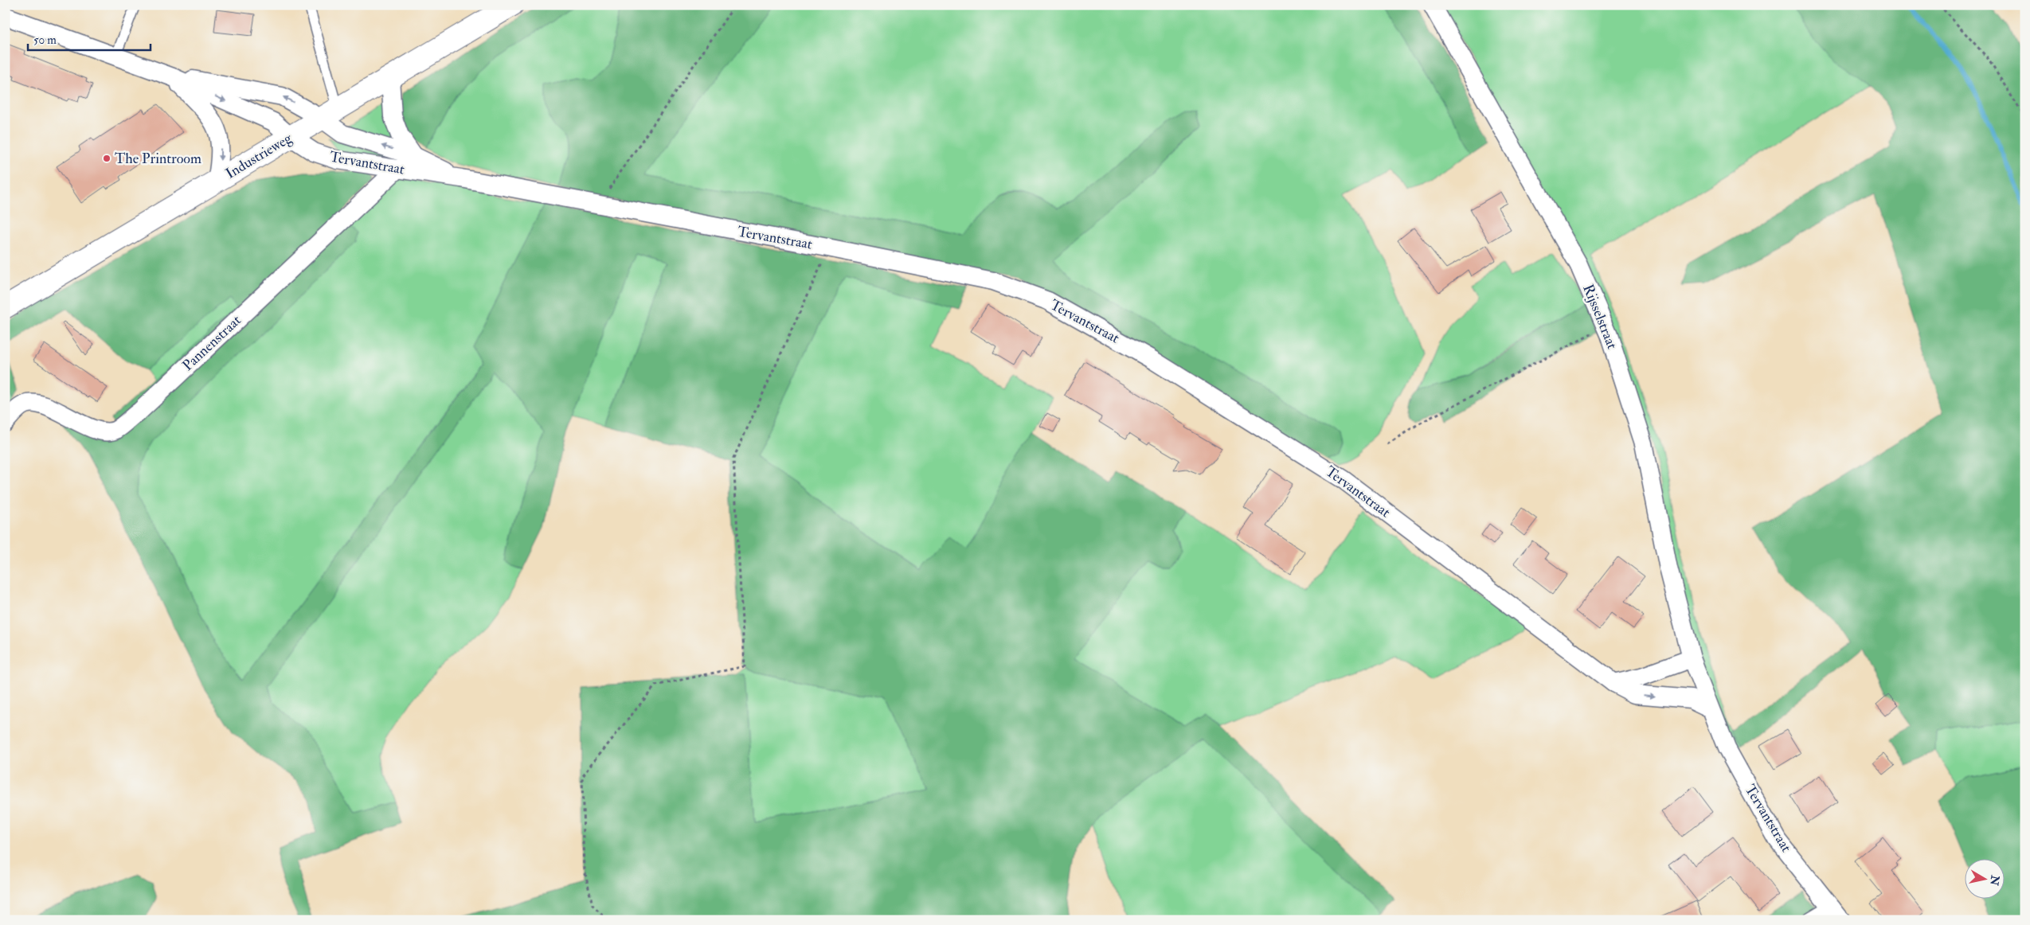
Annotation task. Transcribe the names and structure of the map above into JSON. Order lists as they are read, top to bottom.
{
  "streets": {
    "main road": ["Industrieweg"],
    "street": ["Tervantstraat", "Rijsselstraat", "Pannenstraat"]
  },
  "crossings": [
    ["Industrieweg", "Tervantstraat"],
    ["Tervantstraat", "Rijsselstraat"],
    ["Tervantstraat", "Pannenstraat"]
  ],
  "places": ["The Printroom"],
  "scale_bar": "50 m",
  "north": "right"
}
